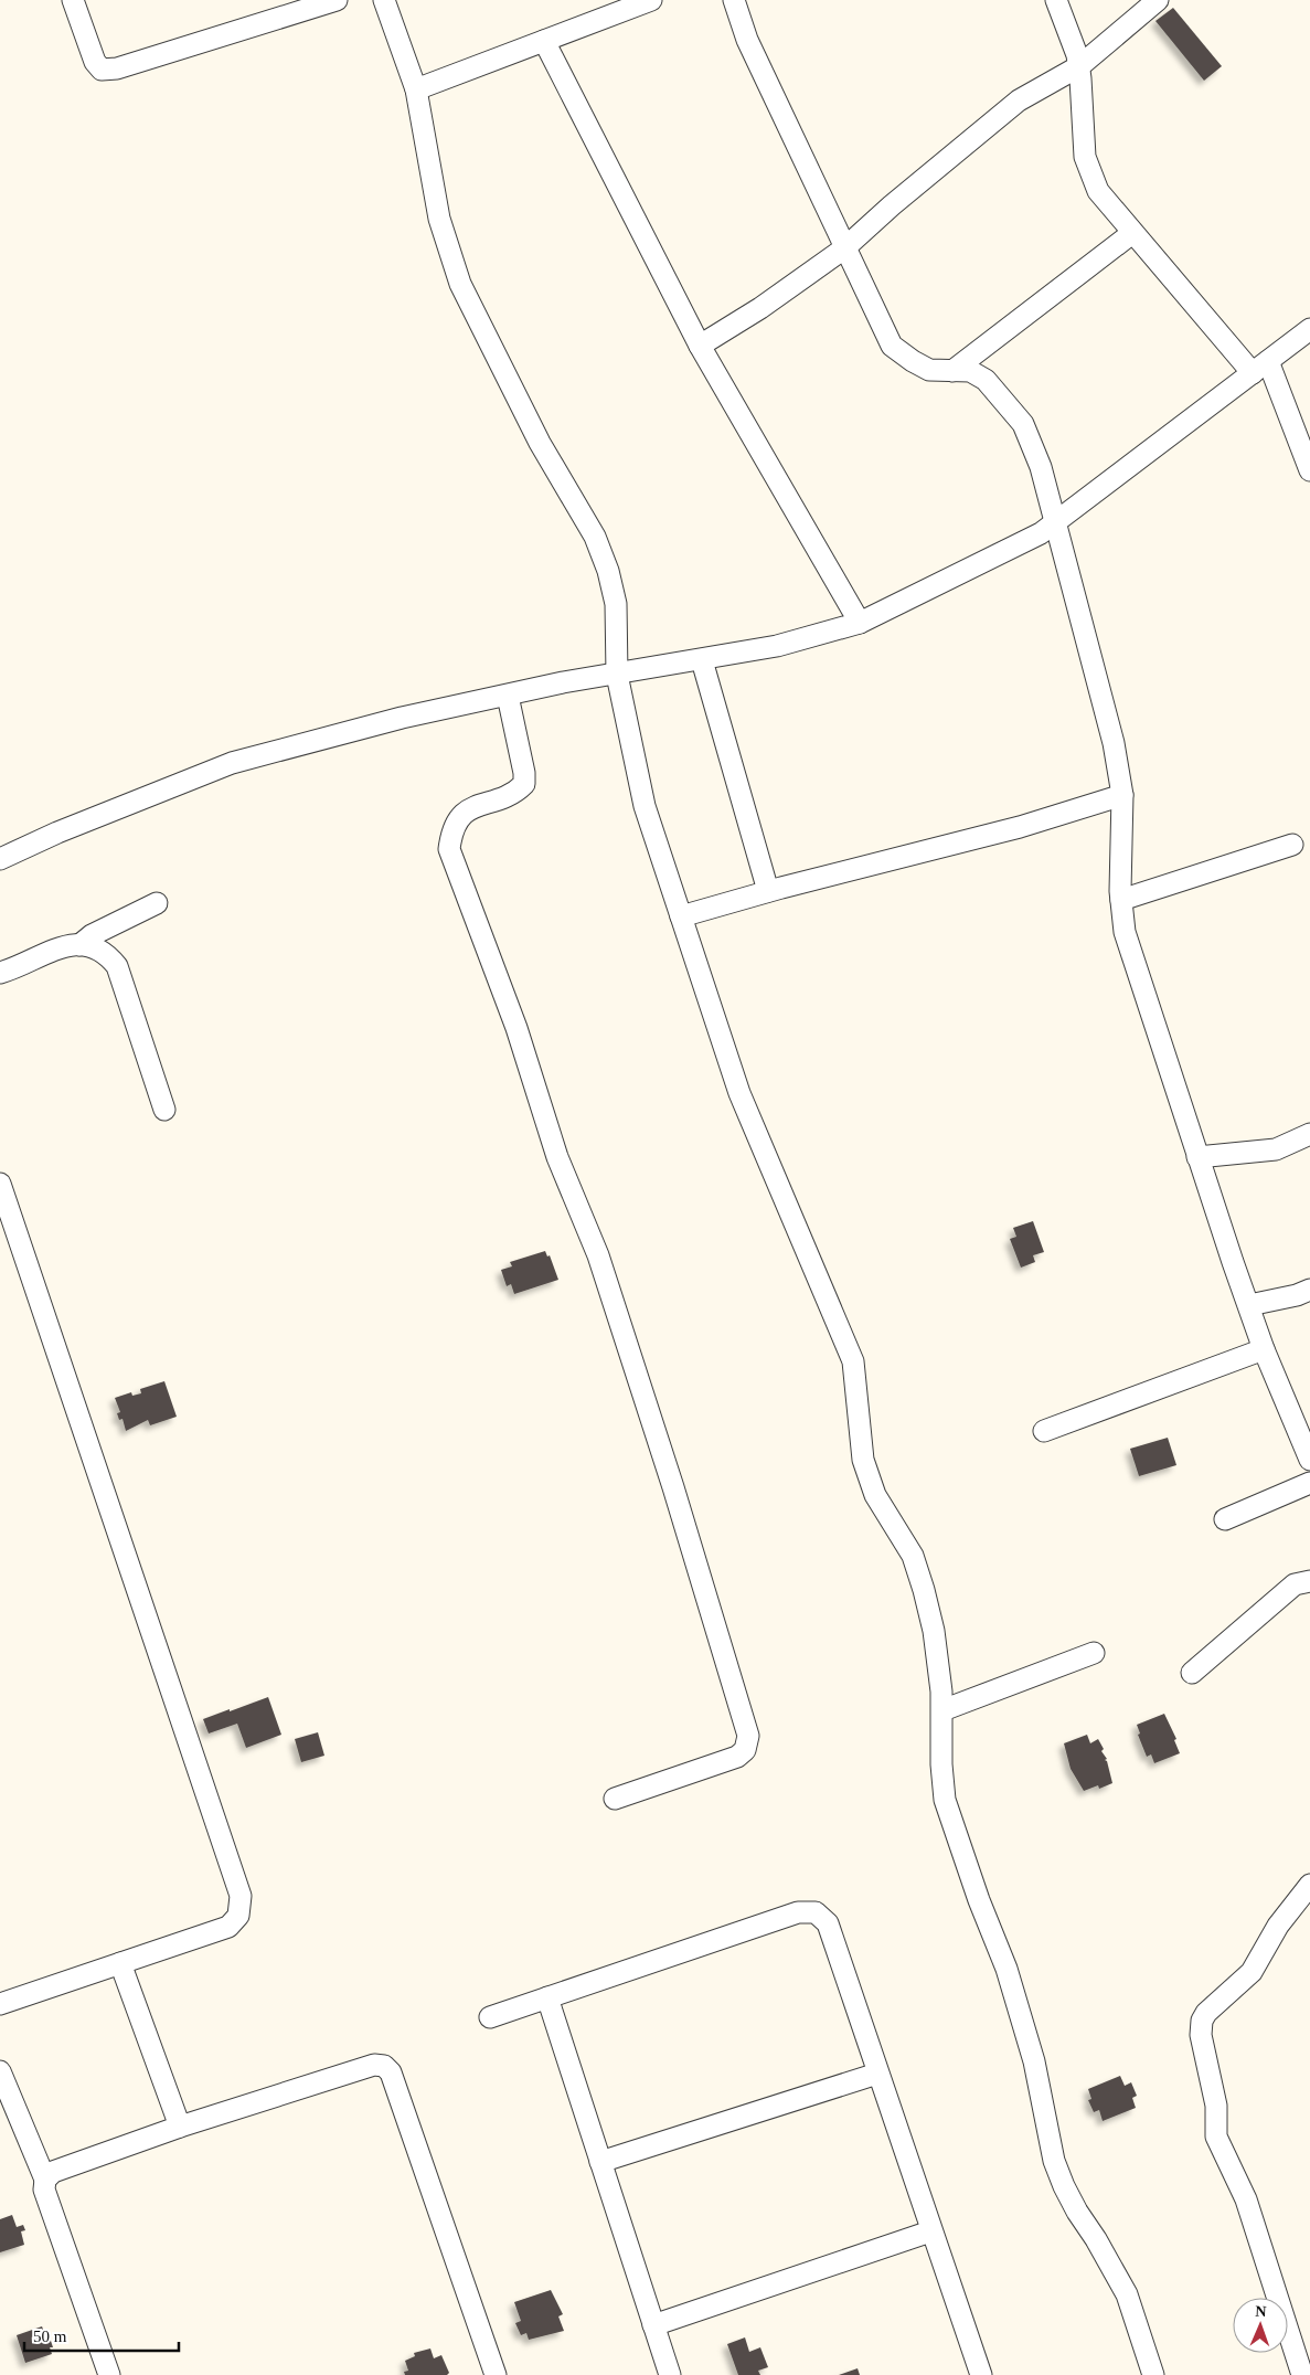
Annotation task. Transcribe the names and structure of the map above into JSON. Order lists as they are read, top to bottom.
{
  "scale_bar": "50 m",
  "north": "top"
}
